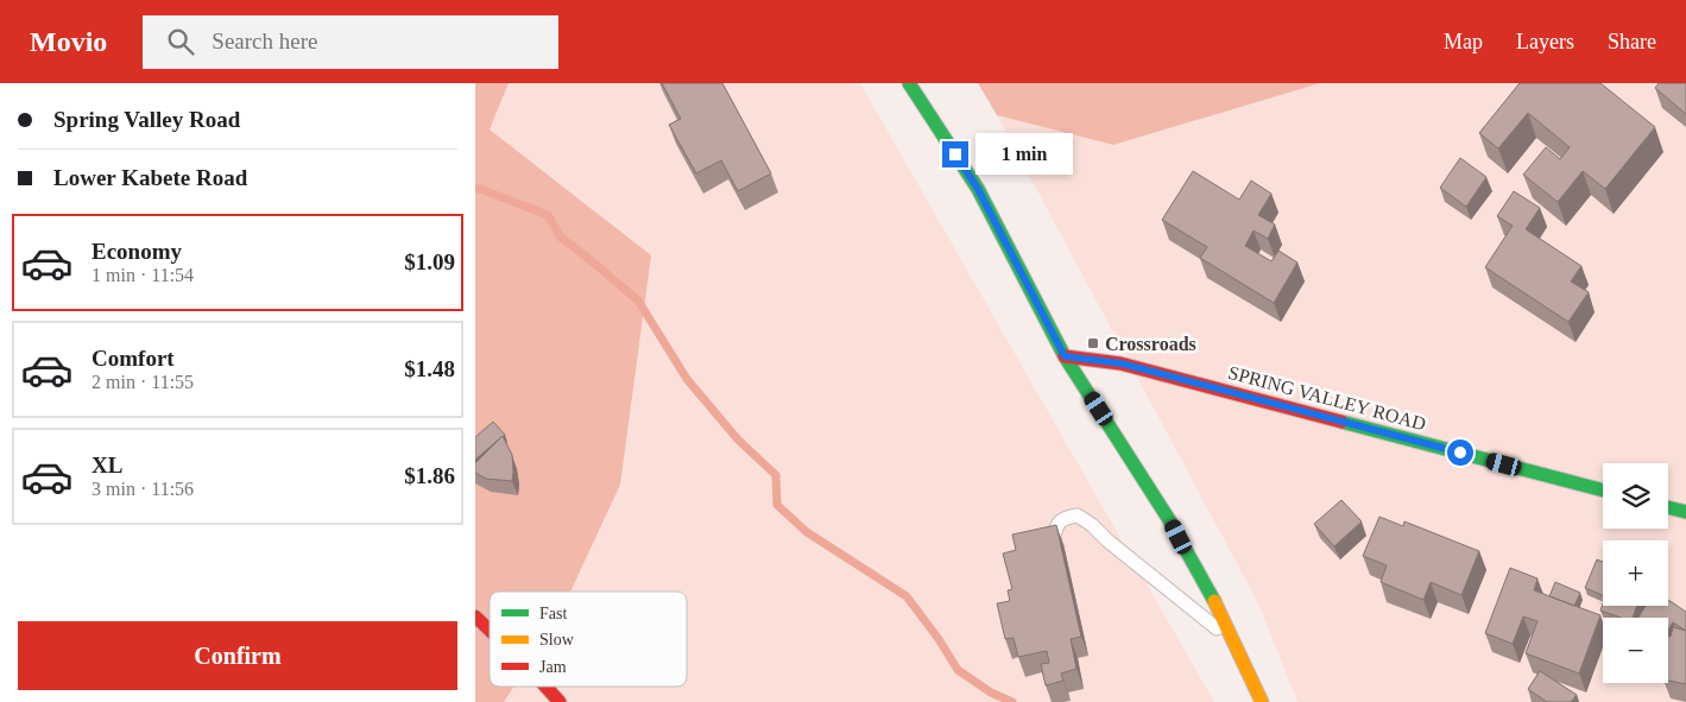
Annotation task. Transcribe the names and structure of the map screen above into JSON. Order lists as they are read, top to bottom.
{
  "streets": {
    "street": ["SPRING VALLEY ROAD"]
  },
  "places": {
    "transit": ["Crossroads"]
  },
  "legend": ["Fast", "Slow", "Jam"],
  "page": {
    "header": "Movio",
    "search": "Search here",
    "nav": ["Map", "Layers", "Share"],
    "banner": ["Spring Valley Road", "Lower Kabete Road"],
    "bubble": "1 min",
    "list": [
      {
        "name": "Economy",
        "note": "1 min · 11:54",
        "value": "$1.09"
      },
      {
        "name": "Comfort",
        "note": "2 min · 11:55",
        "value": "$1.48"
      },
      {
        "name": "XL",
        "note": "3 min · 11:56",
        "value": "$1.86"
      }
    ],
    "map_buttons": ["+", "−"],
    "buttons": "Confirm"
  }
}
